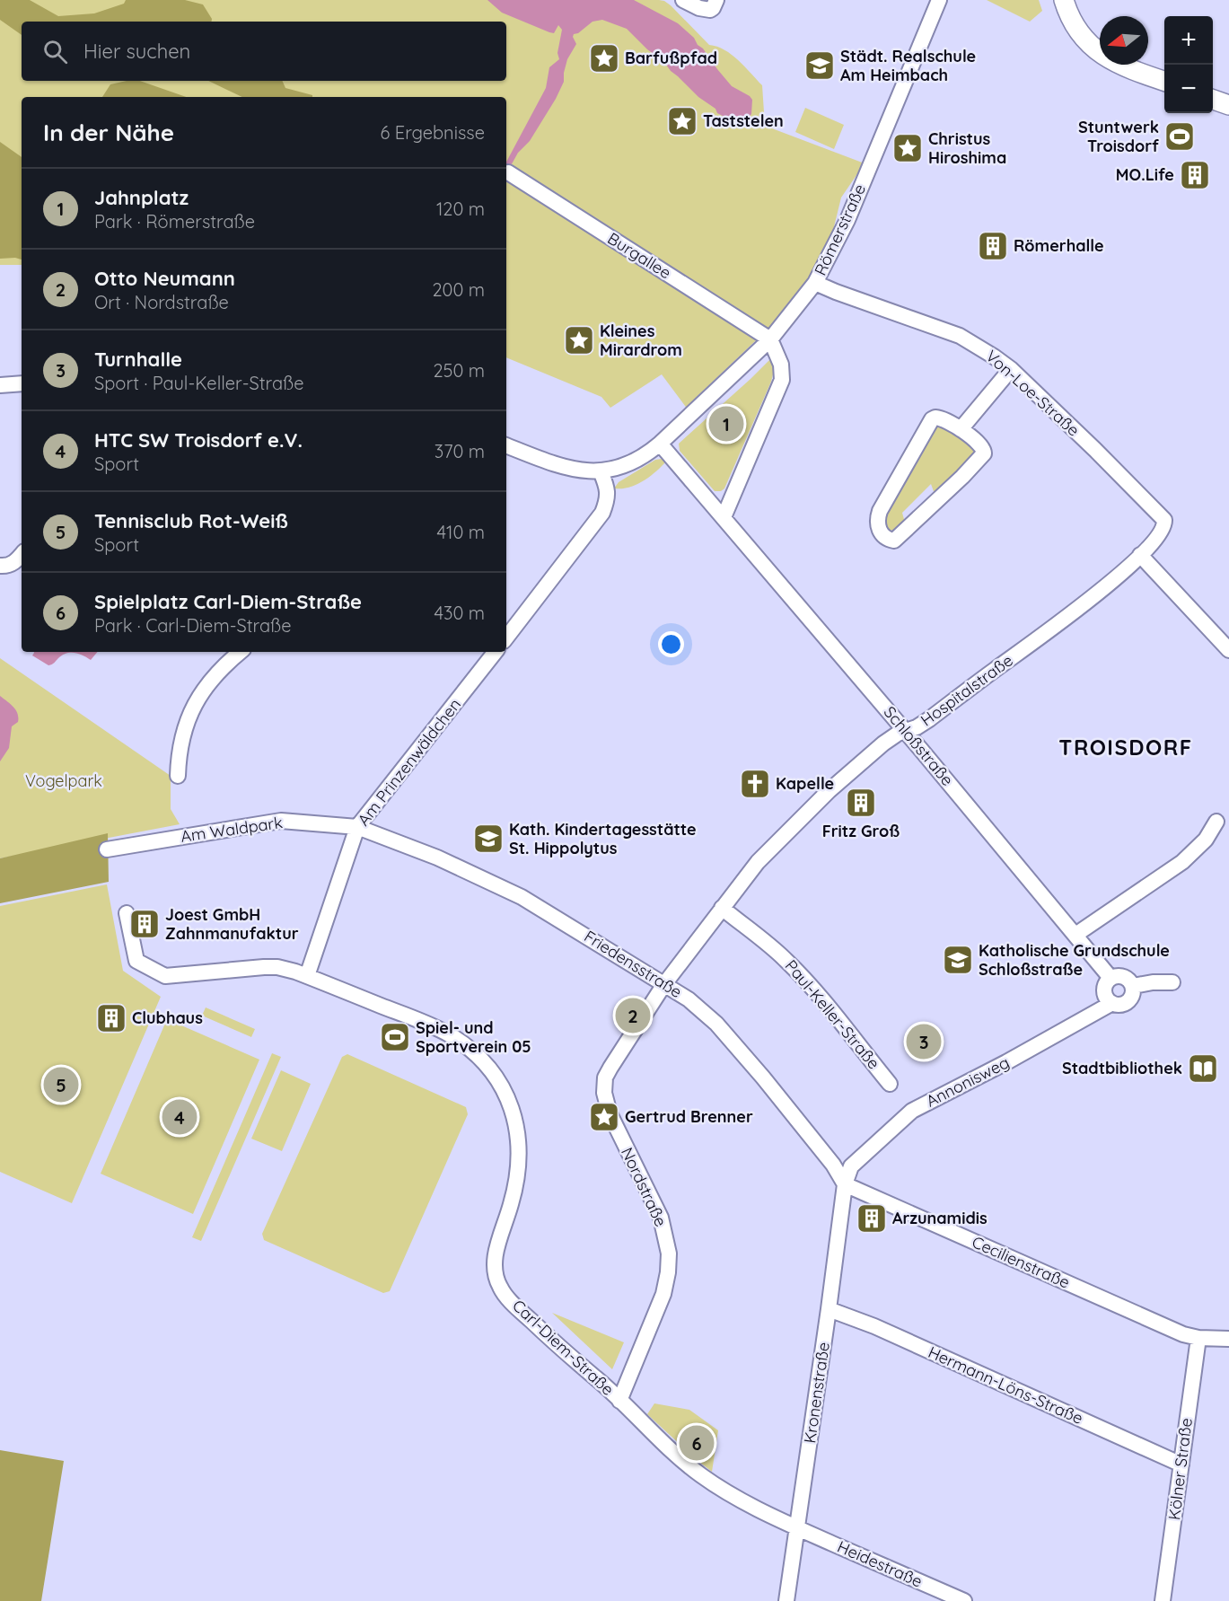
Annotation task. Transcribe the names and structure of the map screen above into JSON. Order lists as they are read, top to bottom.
{
  "streets": {
    "street": [
      "Römerstraße",
      "Burgallee",
      "Von-Loe-Straße",
      "Hospitalstraße",
      "Schloßstraße",
      "Am Prinzenwäldchen",
      "Am Waldpark",
      "Friedensstraße",
      "Paul-Keller-Straße",
      "Annonisweg",
      "Nordstraße",
      "Cecilienstraße",
      "Carl-Diem-Straße",
      "Hermann-Löns-Straße",
      "Kronenstraße",
      "Kölner Straße",
      "Heidestraße"
    ]
  },
  "crossings": [
    ["Römerstraße", "Burgallee"],
    ["Römerstraße", "Von-Loe-Straße"],
    ["Römerstraße", "Schloßstraße"],
    ["Von-Loe-Straße", "Hospitalstraße"],
    ["Hospitalstraße", "Schloßstraße"],
    ["Hospitalstraße", "Friedensstraße"],
    ["Hospitalstraße", "Paul-Keller-Straße"],
    ["Hospitalstraße", "Nordstraße"],
    ["Schloßstraße", "Annonisweg"],
    ["Am Prinzenwäldchen", "Am Waldpark"],
    ["Am Prinzenwäldchen", "Friedensstraße"],
    ["Am Prinzenwäldchen", "Carl-Diem-Straße"],
    ["Am Waldpark", "Friedensstraße"],
    ["Friedensstraße", "Annonisweg"],
    ["Friedensstraße", "Nordstraße"],
    ["Friedensstraße", "Cecilienstraße"],
    ["Friedensstraße", "Kronenstraße"],
    ["Annonisweg", "Cecilienstraße"],
    ["Annonisweg", "Kronenstraße"],
    ["Nordstraße", "Carl-Diem-Straße"],
    ["Cecilienstraße", "Kronenstraße"],
    ["Cecilienstraße", "Kölner Straße"],
    ["Carl-Diem-Straße", "Kronenstraße"],
    ["Carl-Diem-Straße", "Heidestraße"],
    ["Hermann-Löns-Straße", "Kronenstraße"],
    ["Hermann-Löns-Straße", "Kölner Straße"],
    ["Kronenstraße", "Heidestraße"]
  ],
  "districts": ["TROISDORF"],
  "parks": ["Vogelpark"],
  "places": {
    "place": [
      "Barfußpfad",
      "Taststelen",
      "Christus Hiroshima",
      "Kleines Mirardrom",
      "Gertrud Brenner"
    ],
    "school or university": ["Städt. Realschule Am Heimbach", "Kath. Kindertagesstätte St. Hippolytus", "Katholische Grundschule Schloßstraße"],
    "sports": ["Stuntwerk Troisdorf", "Spiel- und Sportverein 05"],
    "building": [
      "MO.Life",
      "Römerhalle",
      "Fritz Groß",
      "Joest GmbH Zahnmanufaktur",
      "Clubhaus",
      "Arzunamidis"
    ],
    "church": ["Kapelle"],
    "library": ["Stadtbibliothek"]
  },
  "north": "left",
  "page": {
    "map_buttons": ["+", "−"],
    "search": "Hier suchen",
    "heading": ["In der Nähe", "6 Ergebnisse"],
    "list": [
      {
        "mark": "1",
        "name": "Jahnplatz",
        "note": "Park · Römerstraße",
        "value": "120 m"
      },
      {
        "mark": "2",
        "name": "Otto Neumann",
        "note": "Ort · Nordstraße",
        "value": "200 m"
      },
      {
        "mark": "3",
        "name": "Turnhalle",
        "note": "Sport · Paul-Keller-Straße",
        "value": "250 m"
      },
      {
        "mark": "4",
        "name": "HTC SW Troisdorf e.V.",
        "note": "Sport",
        "value": "370 m"
      },
      {
        "mark": "5",
        "name": "Tennisclub Rot-Weiß",
        "note": "Sport",
        "value": "410 m"
      },
      {
        "mark": "6",
        "name": "Spielplatz Carl-Diem-Straße",
        "note": "Park · Carl-Diem-Straße",
        "value": "430 m"
      }
    ],
    "pins": [
      "1",
      "2",
      "3",
      "5",
      "4",
      "6"
    ]
  }
}
